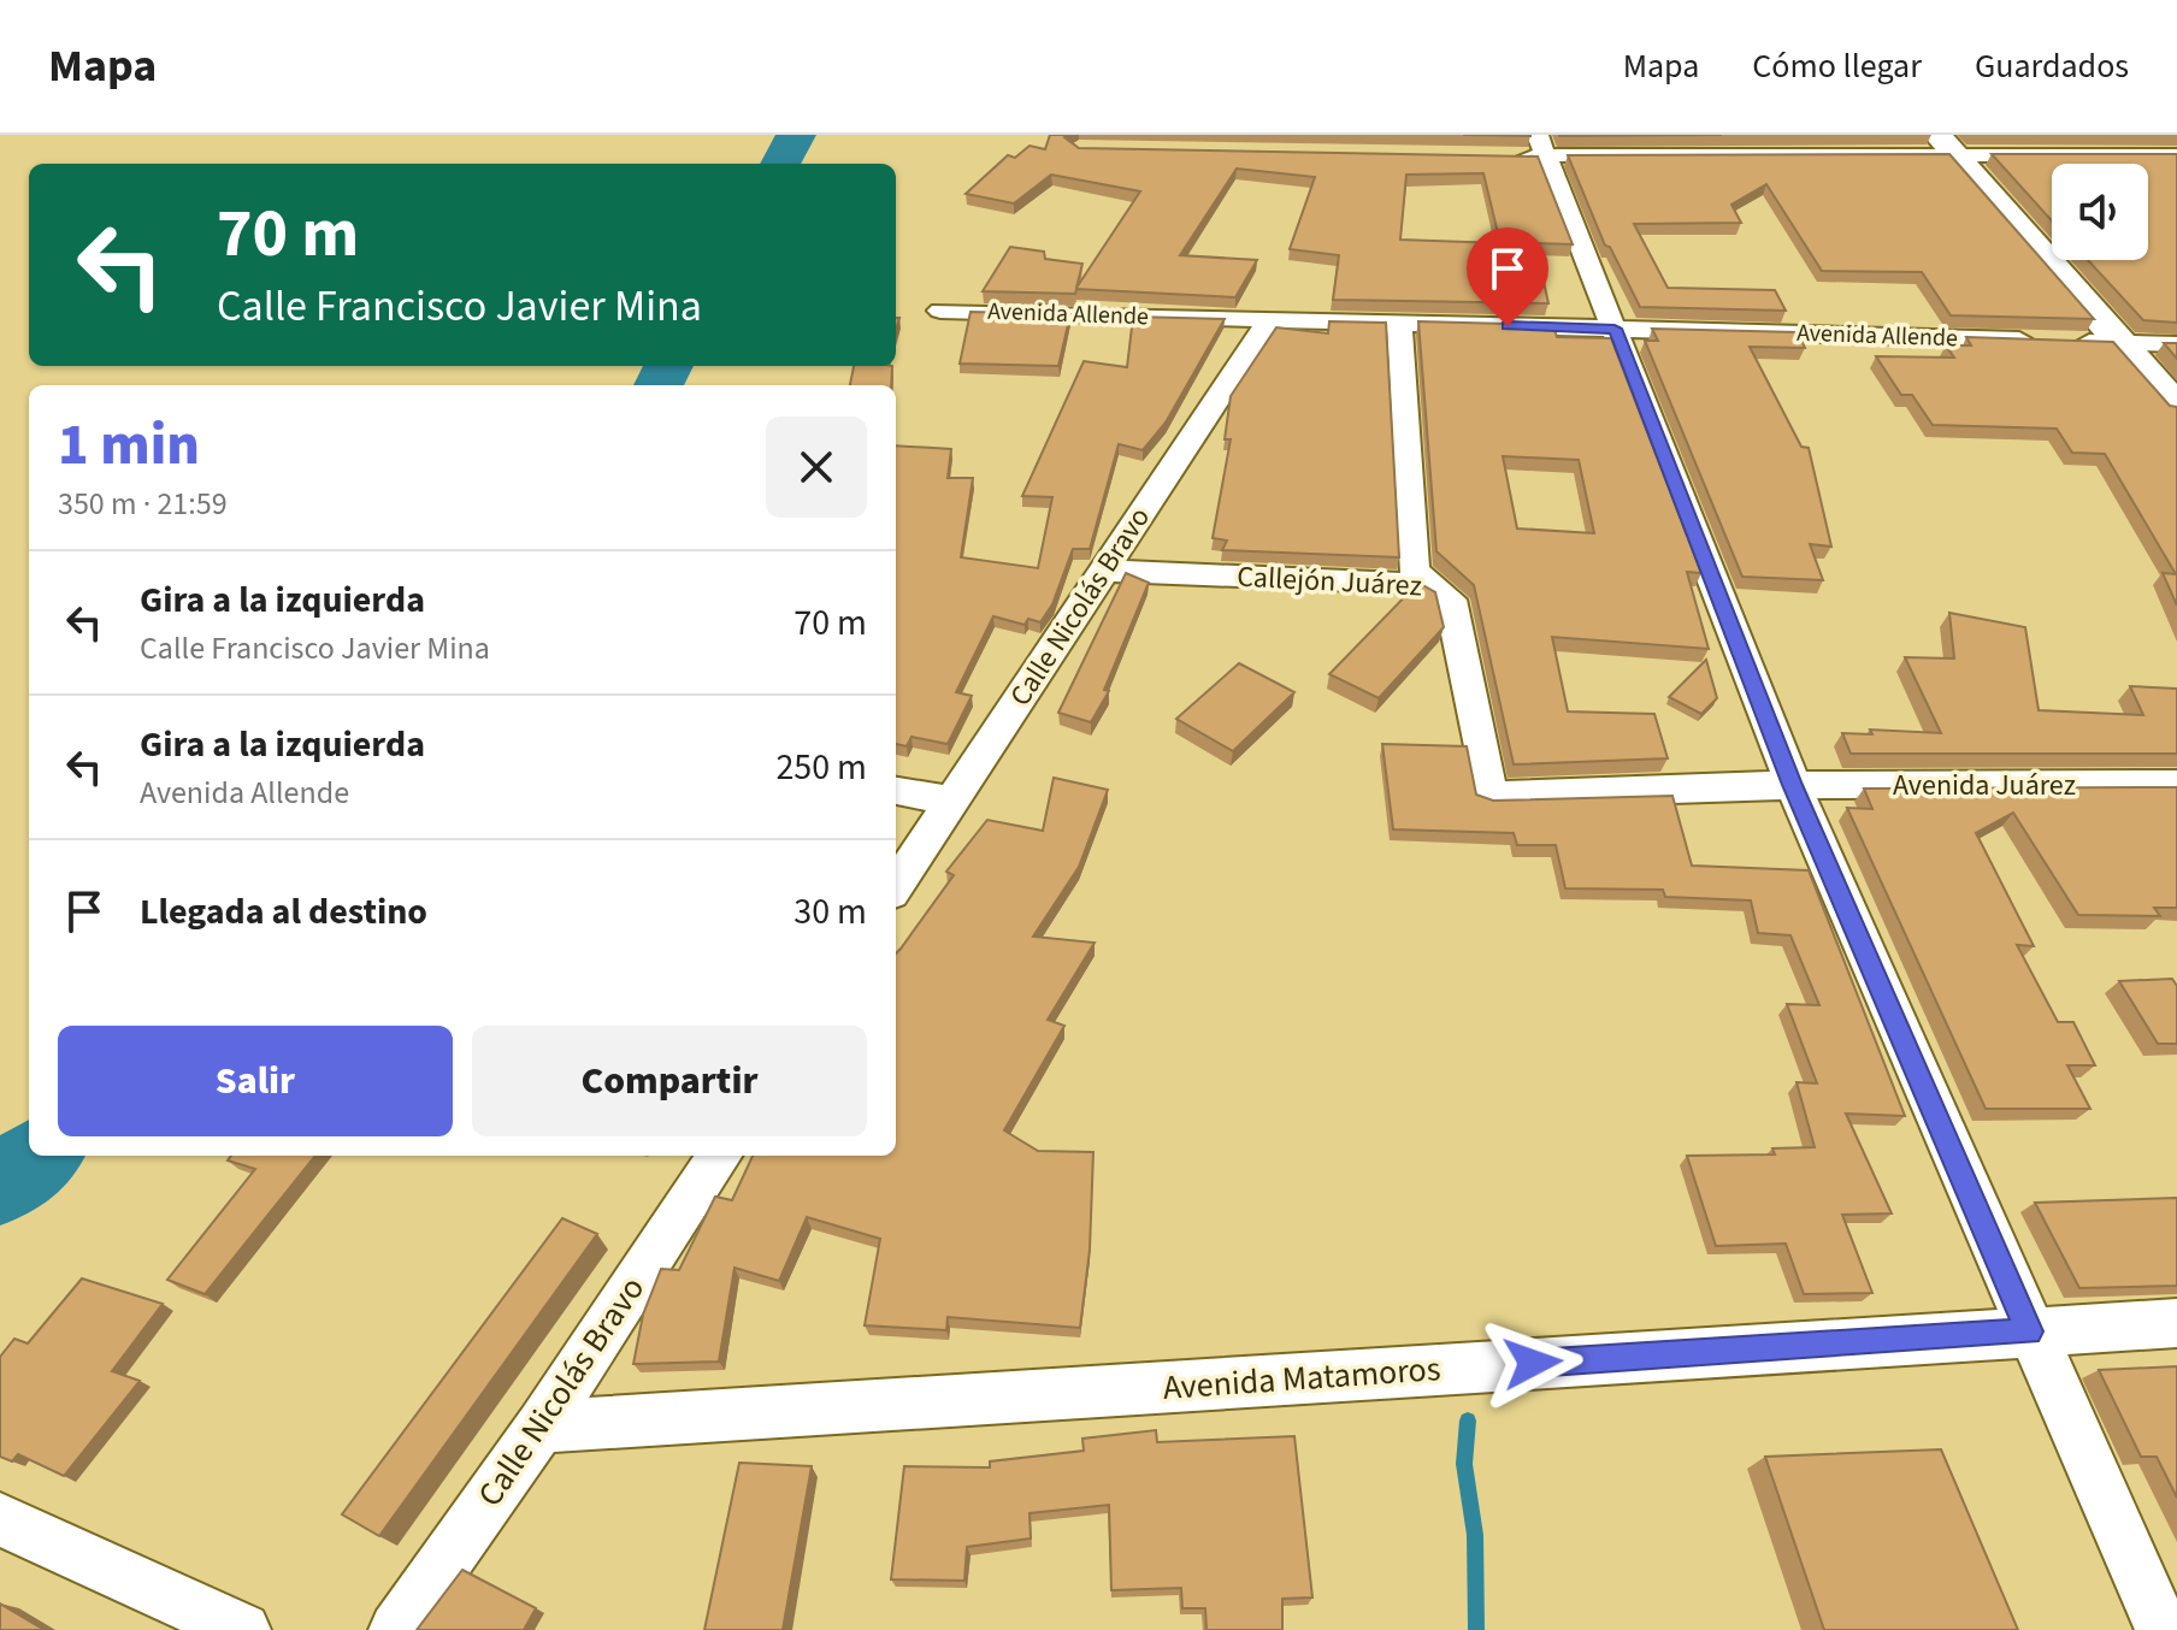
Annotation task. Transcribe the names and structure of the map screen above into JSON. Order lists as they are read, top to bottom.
{
  "streets": {
    "street": [
      "Avenida Allende",
      "Callejón Juárez",
      "Calle Nicolás Bravo",
      "Avenida Juárez",
      "Avenida Matamoros"
    ]
  },
  "crossings": [
    ["Avenida Allende", "Calle Nicolás Bravo"],
    ["Callejón Juárez", "Calle Nicolás Bravo"],
    ["Callejón Juárez", "Avenida Juárez"],
    ["Calle Nicolás Bravo", "Avenida Matamoros"]
  ],
  "page": {
    "header": "Mapa",
    "nav": ["Mapa", "Cómo llegar", "Guardados"],
    "turn": ["70 m", "Calle Francisco Javier Mina"],
    "heading": ["1 min", "350 m · 21:59"],
    "list": [
      {
        "name": "Gira a la izquierda",
        "note": "Calle Francisco Javier Mina",
        "value": "70 m"
      },
      {
        "name": "Gira a la izquierda",
        "note": "Avenida Allende",
        "value": "250 m"
      },
      {
        "name": "Llegada al destino",
        "value": "30 m"
      }
    ],
    "buttons": ["Salir", "Compartir"]
  }
}
